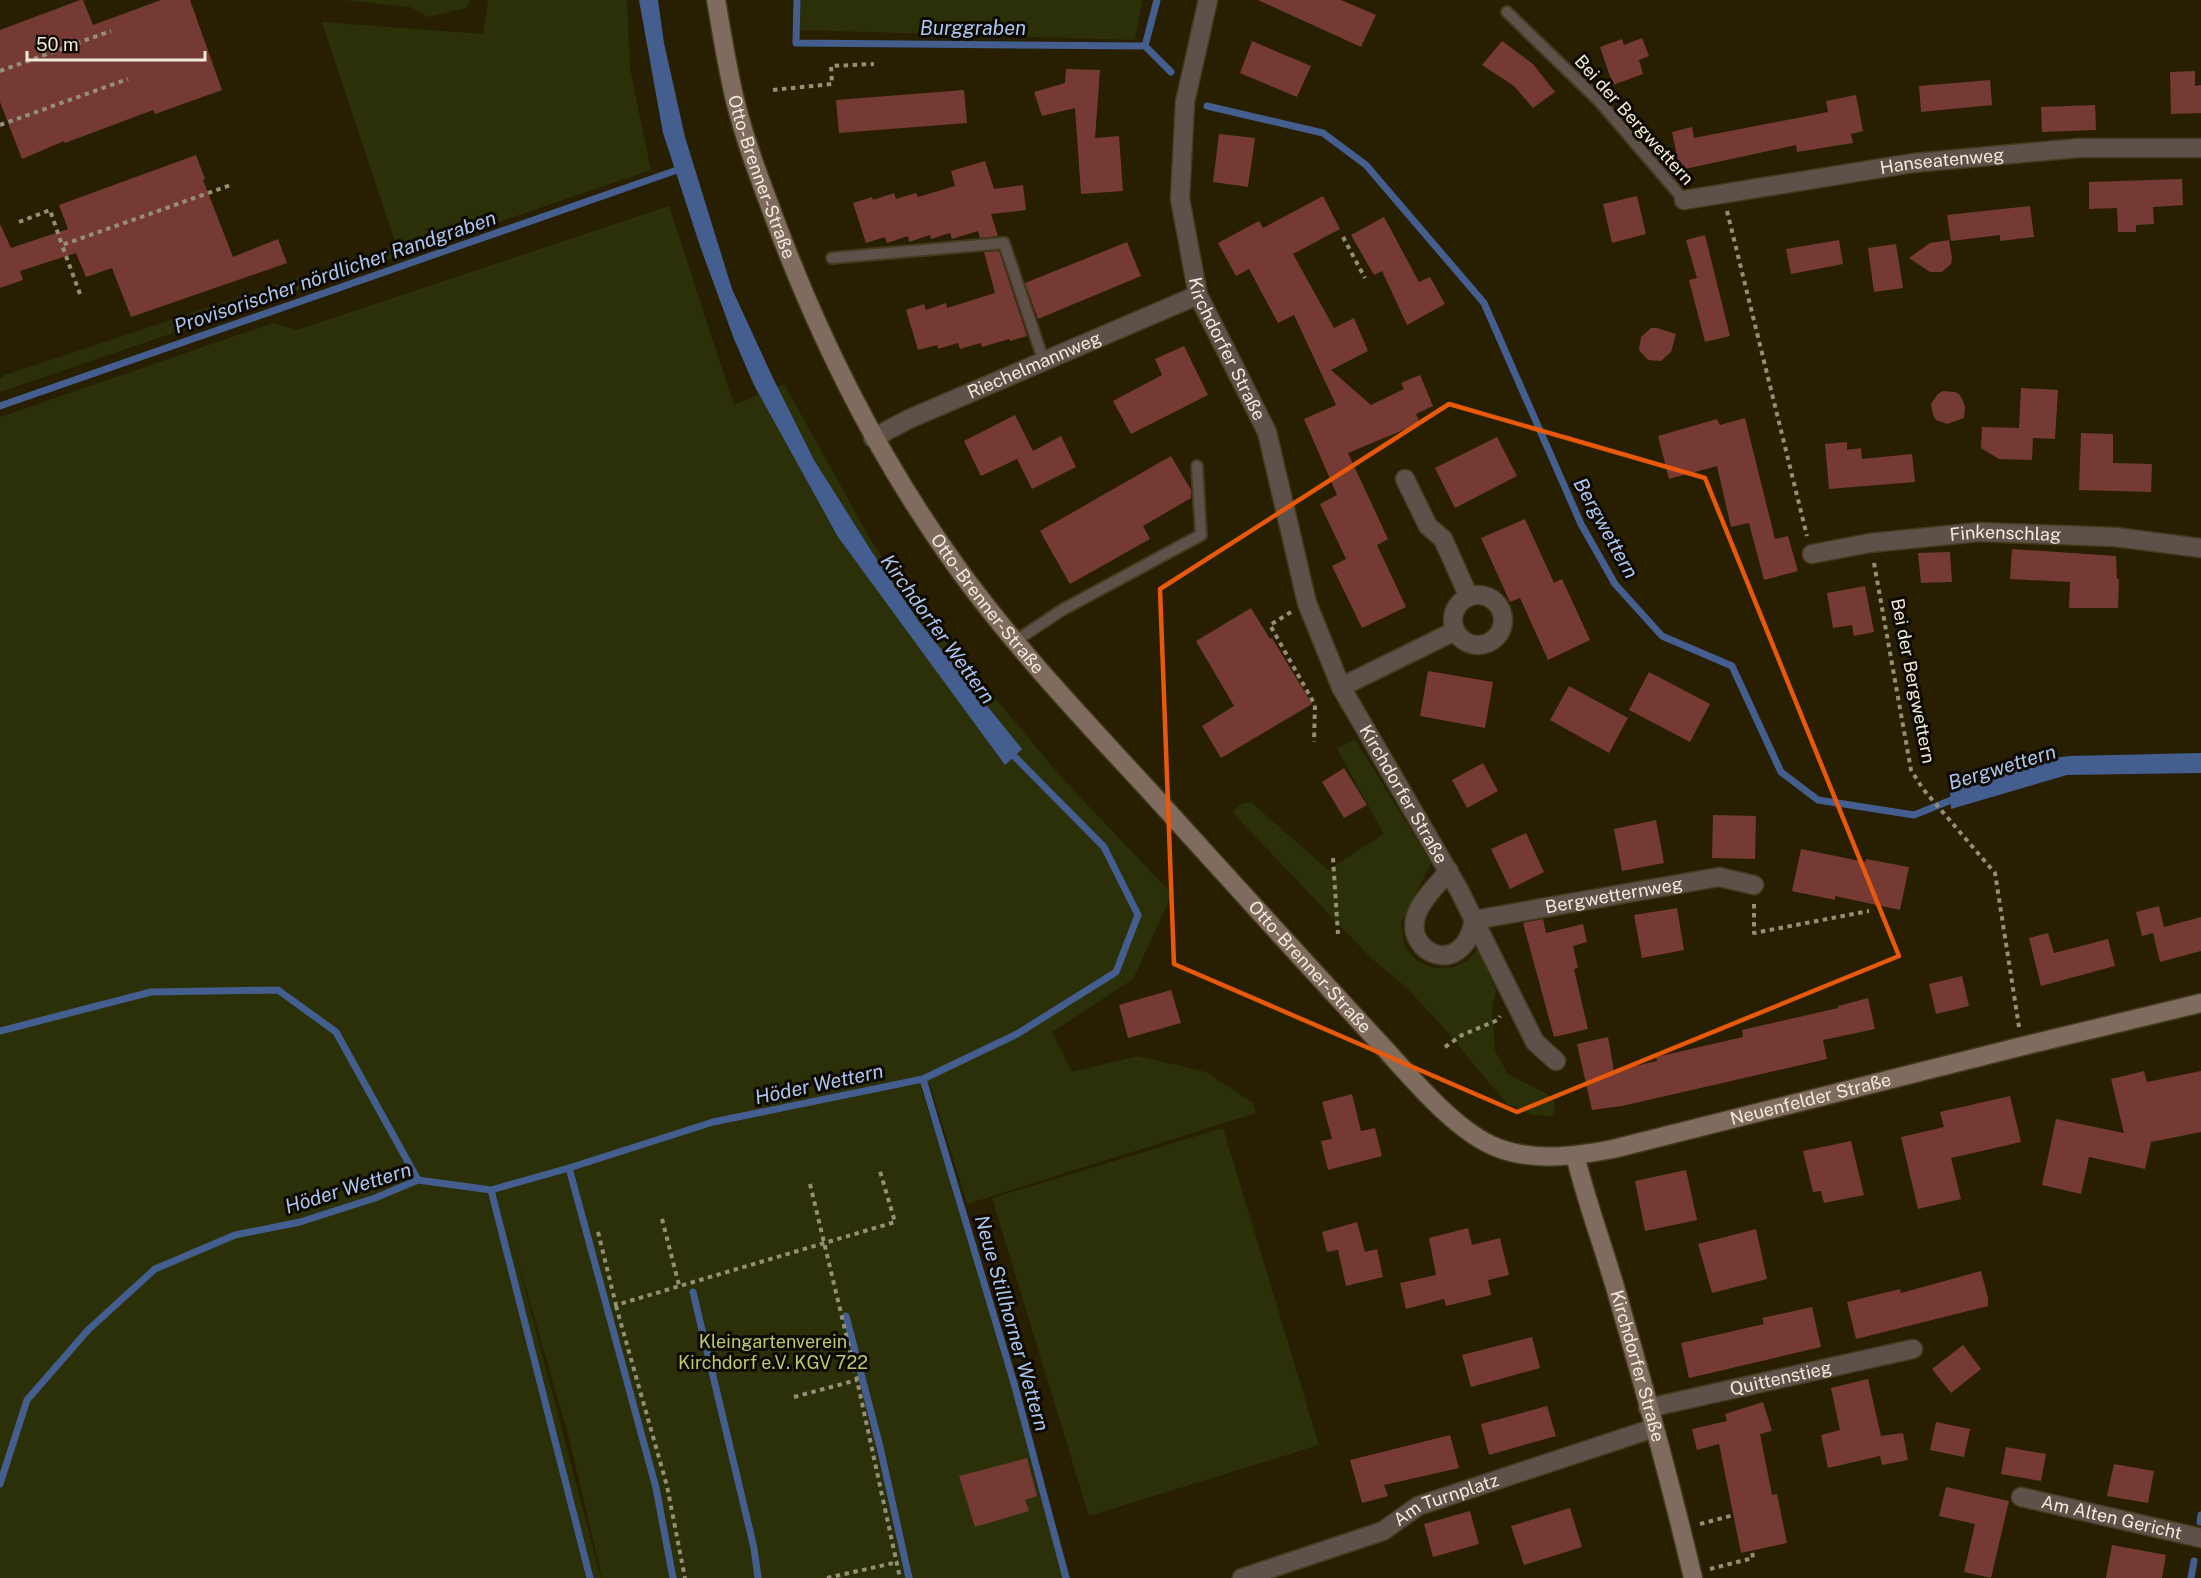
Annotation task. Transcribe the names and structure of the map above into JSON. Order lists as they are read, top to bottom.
{
  "streets": {
    "main road": ["Otto-Brenner-Straße", "Kirchdorfer Straße", "Neuenfelder Straße"],
    "street": [
      "Hanseatenweg",
      "Riechelmannweg",
      "Finkenschlag",
      "Bergwetternweg",
      "Quittenstieg",
      "Am Turnplatz",
      "Am Alten Gericht"
    ],
    "lane": ["Bei der Bergwettern"]
  },
  "crossings": [
    ["Bei der Bergwettern", "Hanseatenweg"],
    ["Bei der Bergwettern", "Finkenschlag"],
    ["Bei der Bergwettern", "Neuenfelder Straße"],
    ["Otto-Brenner-Straße", "Riechelmannweg"],
    ["Otto-Brenner-Straße", "Neuenfelder Straße"],
    ["Kirchdorfer Straße", "Riechelmannweg"],
    ["Kirchdorfer Straße", "Bergwetternweg"],
    ["Kirchdorfer Straße", "Neuenfelder Straße"],
    ["Kirchdorfer Straße", "Quittenstieg"],
    ["Kirchdorfer Straße", "Am Turnplatz"]
  ],
  "water": [
    "Burggraben",
    "Provisorischer nördlicher Randgraben",
    "Bergwettern",
    "Kirchdorfer Wettern",
    "Höder Wettern",
    "Neue Stillhorner Wettern"
  ],
  "parks": ["Kleingartenverein Kirchdorf e.V. KGV 722"],
  "scale_bar": "50 m"
}
